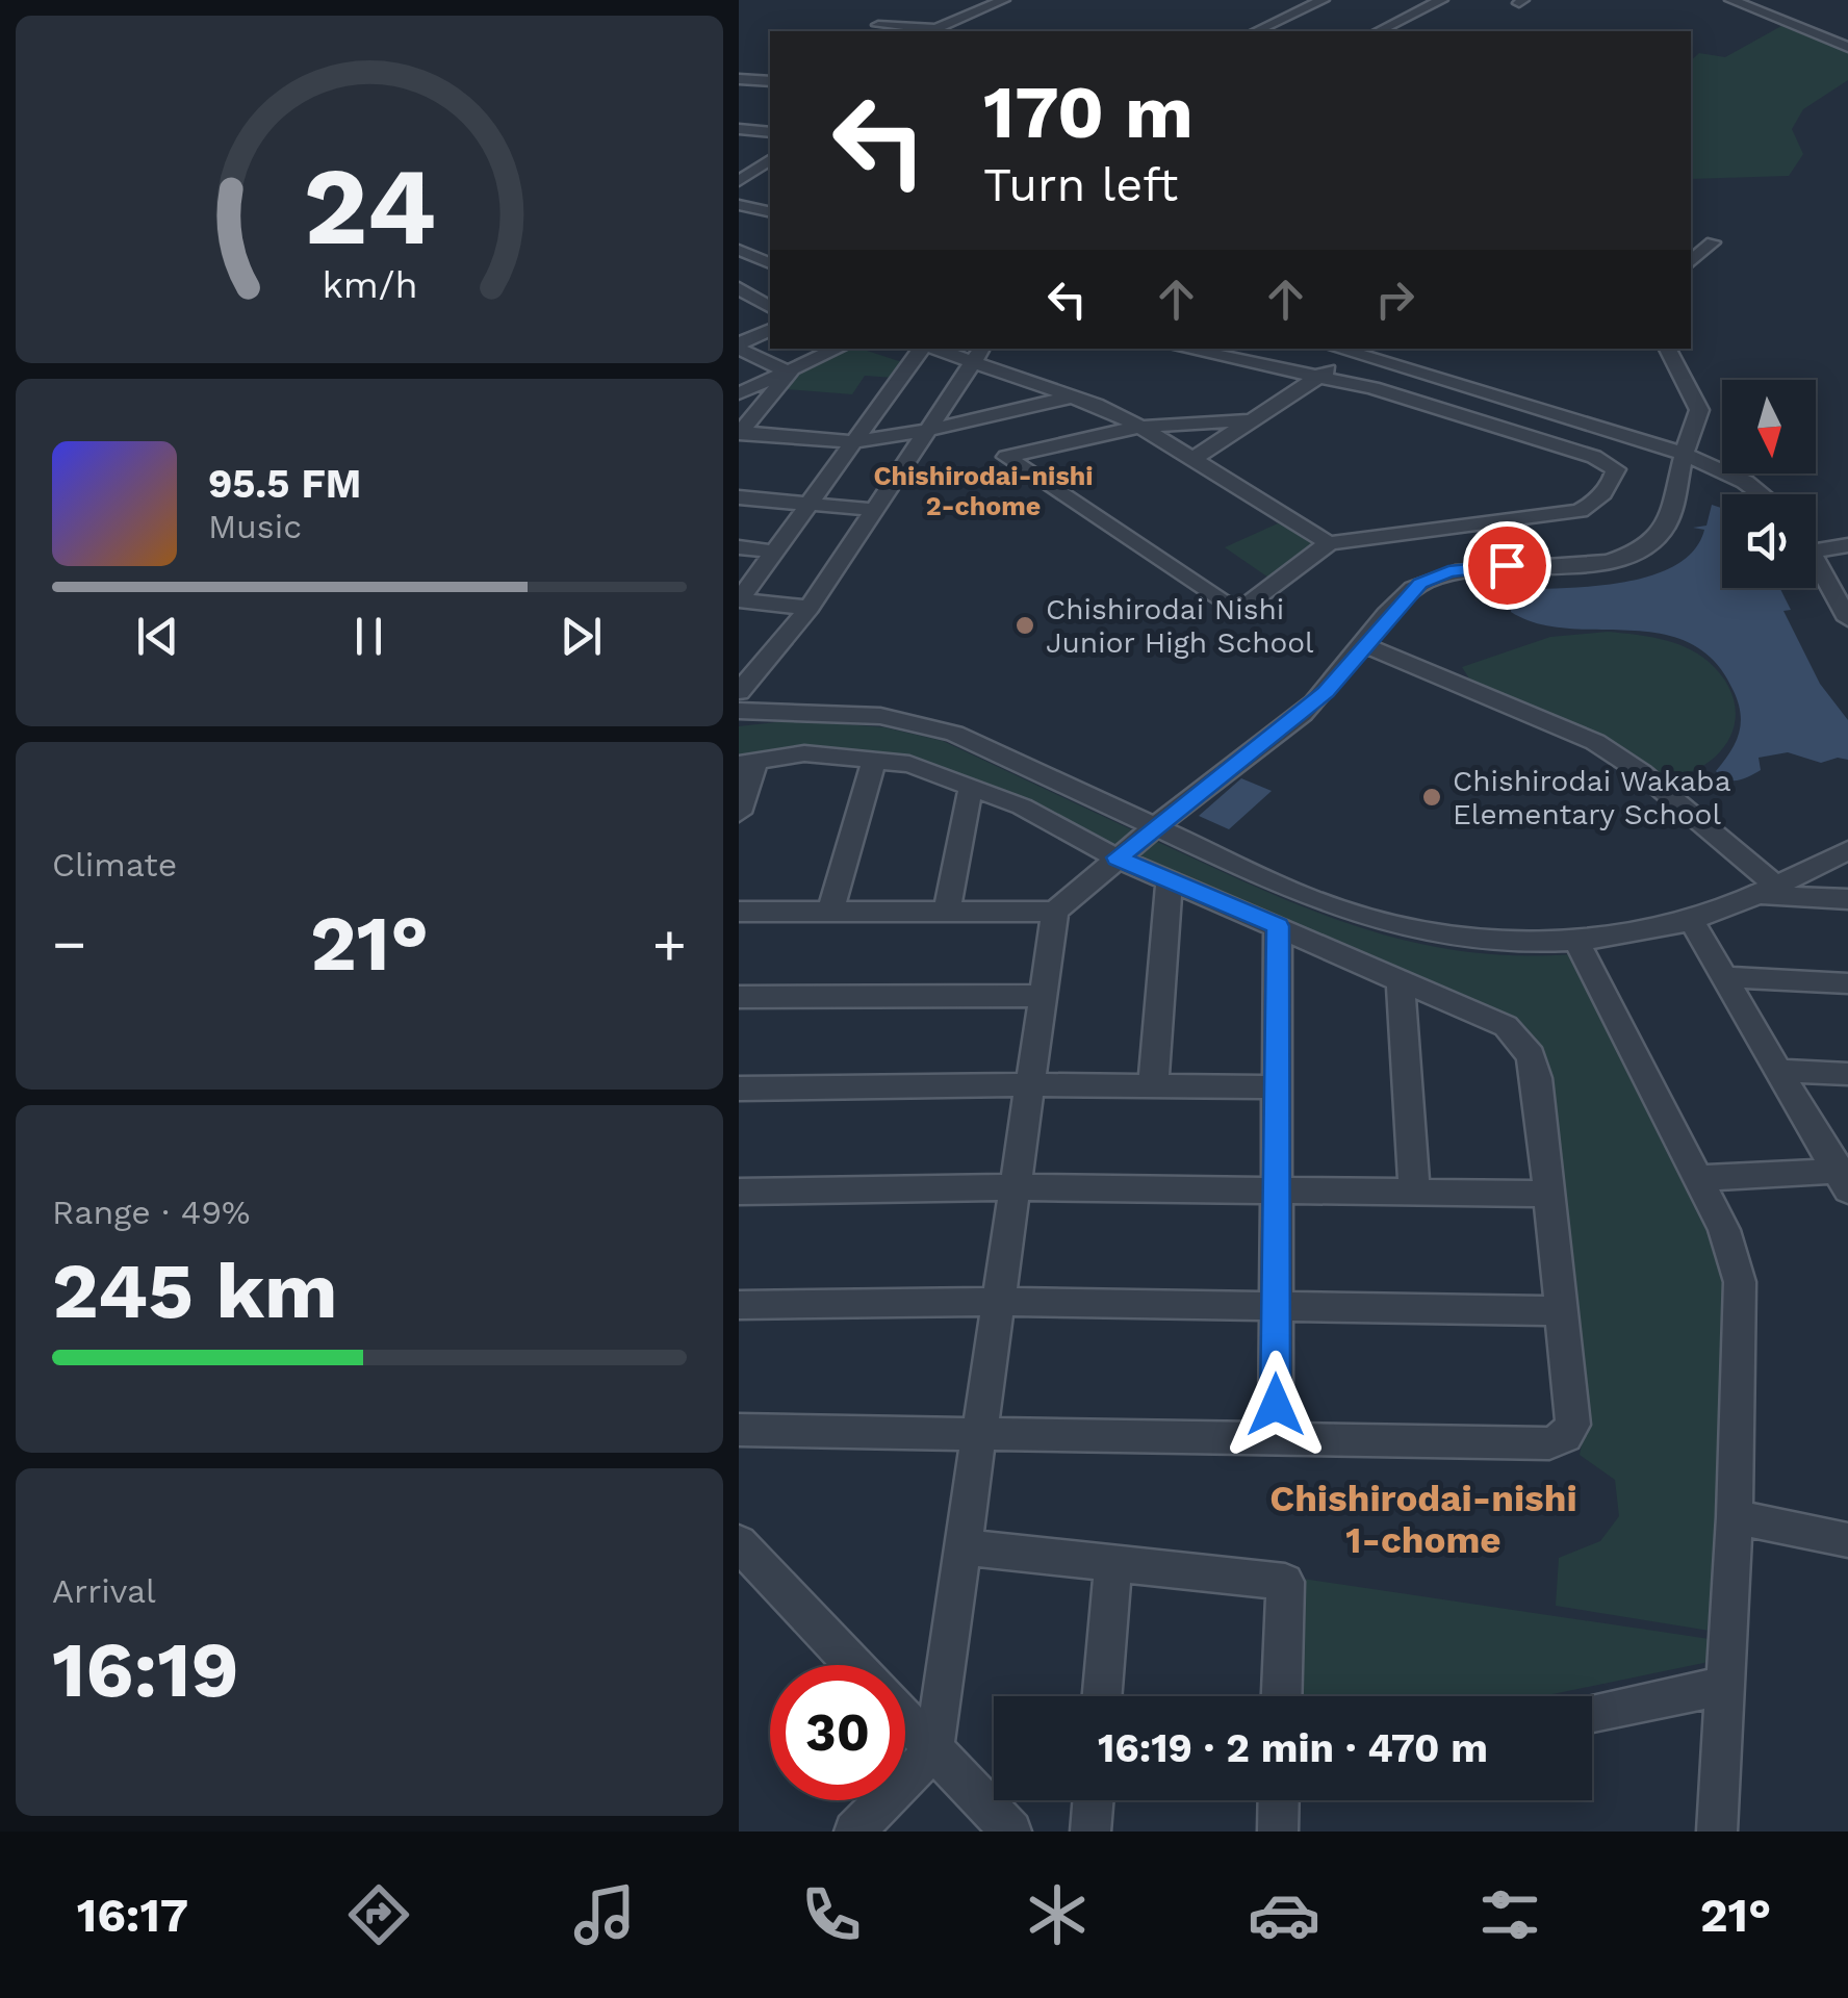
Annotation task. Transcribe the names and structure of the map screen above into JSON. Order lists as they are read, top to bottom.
{
  "districts": ["Chishirodai-nishi 2-chome", "Chishirodai-nishi 1-chome"],
  "places": ["Chishirodai Nishi Junior High School", "Chishirodai Wakaba Elementary School"],
  "north": "bottom",
  "page": {
    "turn": ["170 m", "Turn left"],
    "song": ["95.5 FM", "Music"],
    "tile": [
      "Climate",
      ["Range · 49%", "245 km"],
      ["Arrival", "16:19"]
    ],
    "heat": ["−", "21°", "+"],
    "limit": "30",
    "trip": "16:19 · 2 min · 470 m",
    "tabs": ["16:17", "21°"],
    "gauge": ["24", "km/h"]
  }
}
